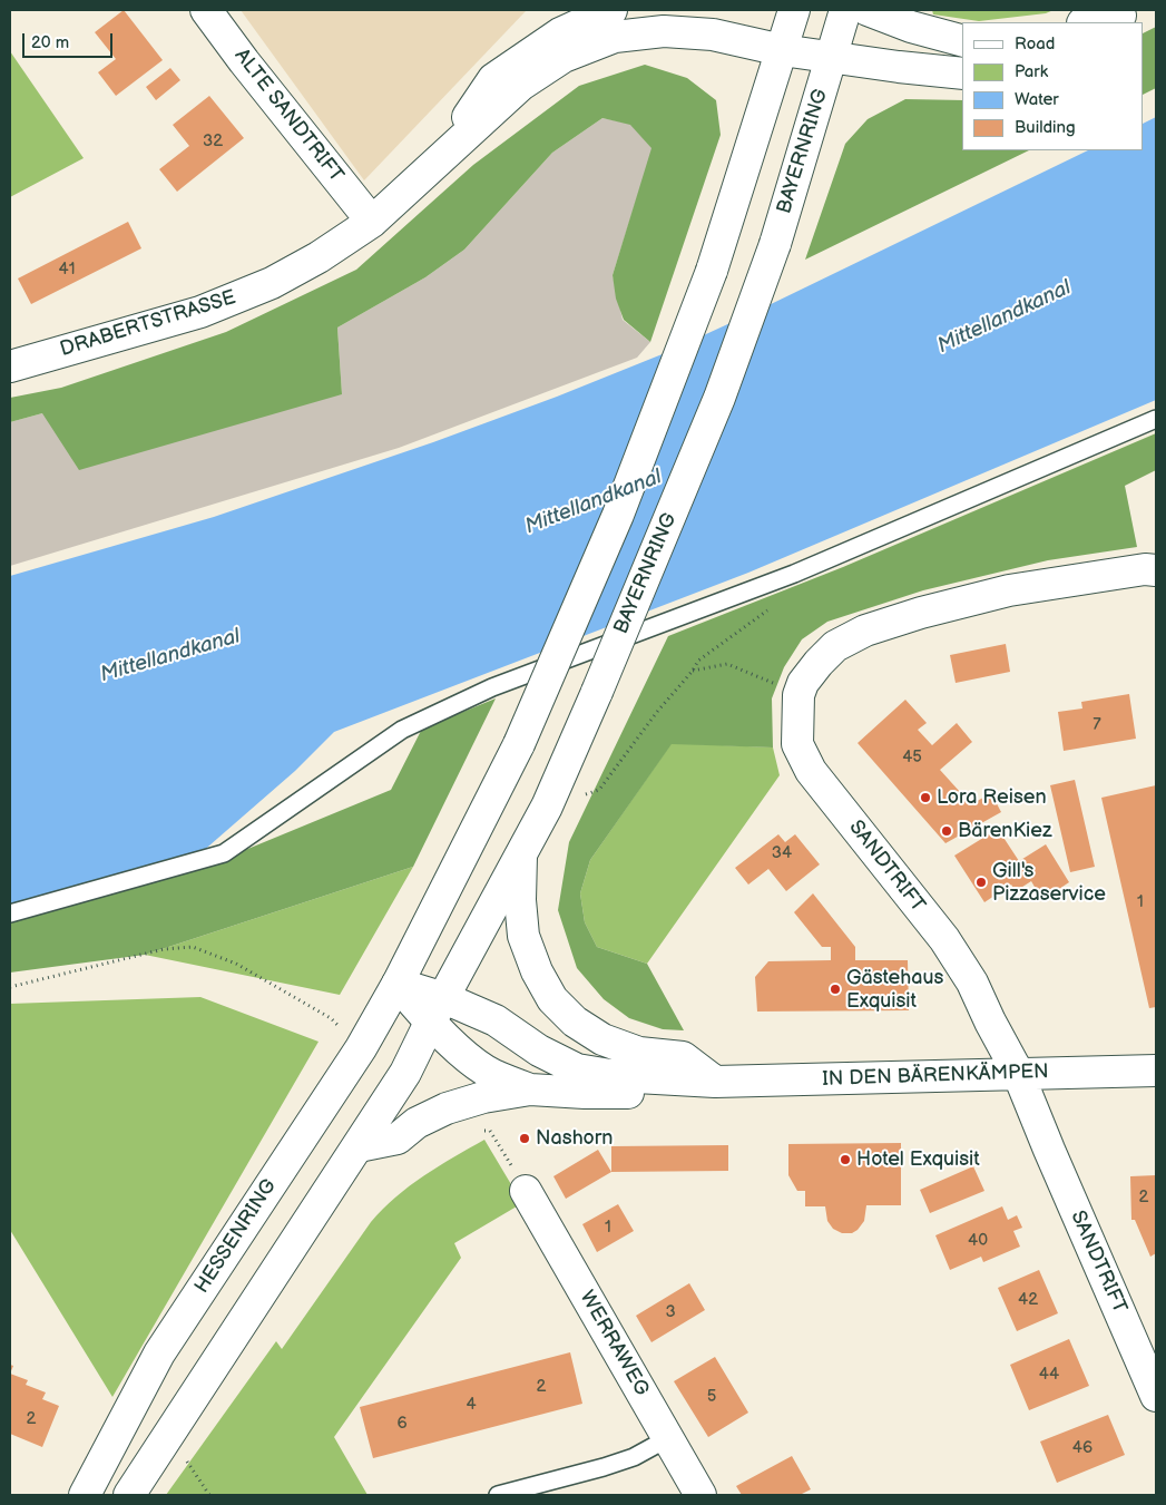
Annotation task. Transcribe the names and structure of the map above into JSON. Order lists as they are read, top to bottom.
{
  "streets": {
    "street": [
      "ALTE SANDTRIFT",
      "BAYERNRING",
      "DRABERTSTRASSE",
      "SANDTRIFT",
      "IN DEN BÄRENKÄMPEN",
      "HESSENRING",
      "WERRAWEG"
    ]
  },
  "crossings": [
    ["ALTE SANDTRIFT", "DRABERTSTRASSE"],
    ["BAYERNRING", "DRABERTSTRASSE"],
    ["BAYERNRING", "IN DEN BÄRENKÄMPEN"],
    ["SANDTRIFT", "IN DEN BÄRENKÄMPEN"],
    ["IN DEN BÄRENKÄMPEN", "HESSENRING"]
  ],
  "water": ["Mittellandkanal"],
  "places": [
    "Lora Reisen",
    "BärenKiez",
    "Gill's Pizzaservice",
    "Gästehaus Exquisit",
    "Nashorn",
    "Hotel Exquisit"
  ],
  "house_numbers": [
    "32",
    "41",
    "7",
    "45",
    "34",
    "1",
    "2",
    "1",
    "40",
    "42",
    "3",
    "44",
    "2",
    "5",
    "4",
    "2",
    "6",
    "46"
  ],
  "legend": [
    "Road",
    "Park",
    "Water",
    "Building"
  ],
  "scale_bar": "20 m"
}
